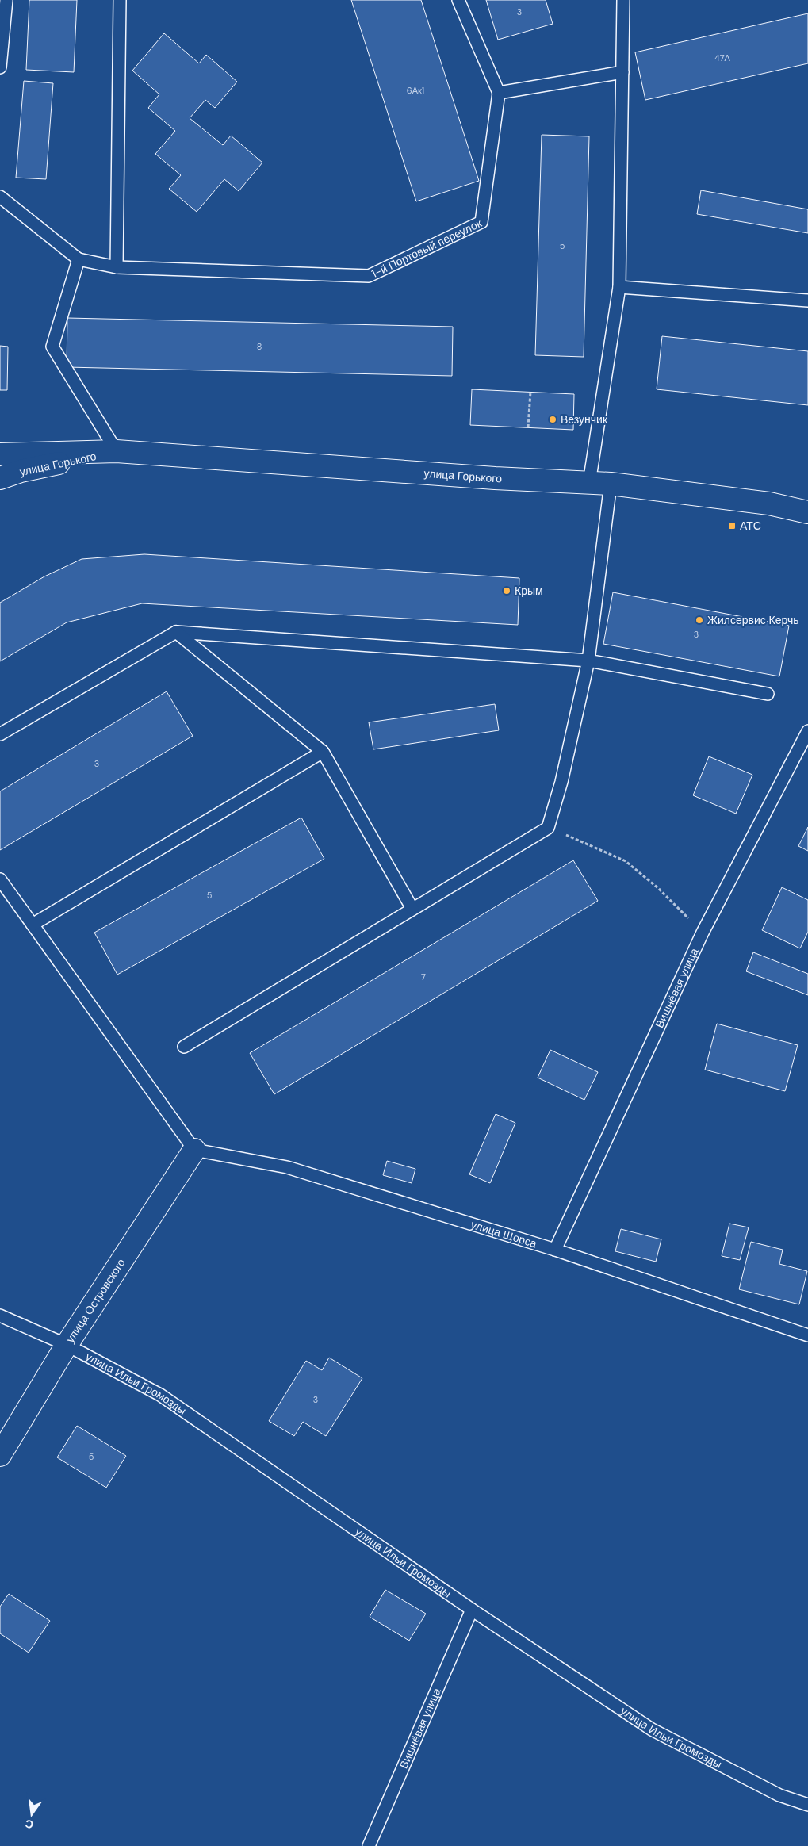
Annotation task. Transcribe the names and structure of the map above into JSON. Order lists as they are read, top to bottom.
{
  "streets": {
    "main road": ["улица Горького", "улица Островского"],
    "lane": [
      "1-й Портовый переулок",
      "Вишнёвая улица",
      "улица Щорса",
      "улица Ильи Громозды"
    ]
  },
  "crossings": [
    ["Вишнёвая улица", "улица Щорса"],
    ["Вишнёвая улица", "улица Ильи Громозды"],
    ["улица Щорса", "улица Островского"],
    ["улица Островского", "улица Ильи Громозды"]
  ],
  "places": {
    "other": ["Везунчик", "Крым", "Жилсервис Керчь"],
    "transit": ["АТС"]
  },
  "house_numbers": [
    "3",
    "47А",
    "6Ак1",
    "5",
    "8",
    "3",
    "3",
    "5",
    "7",
    "3",
    "5"
  ],
  "north": "bottom"
}
